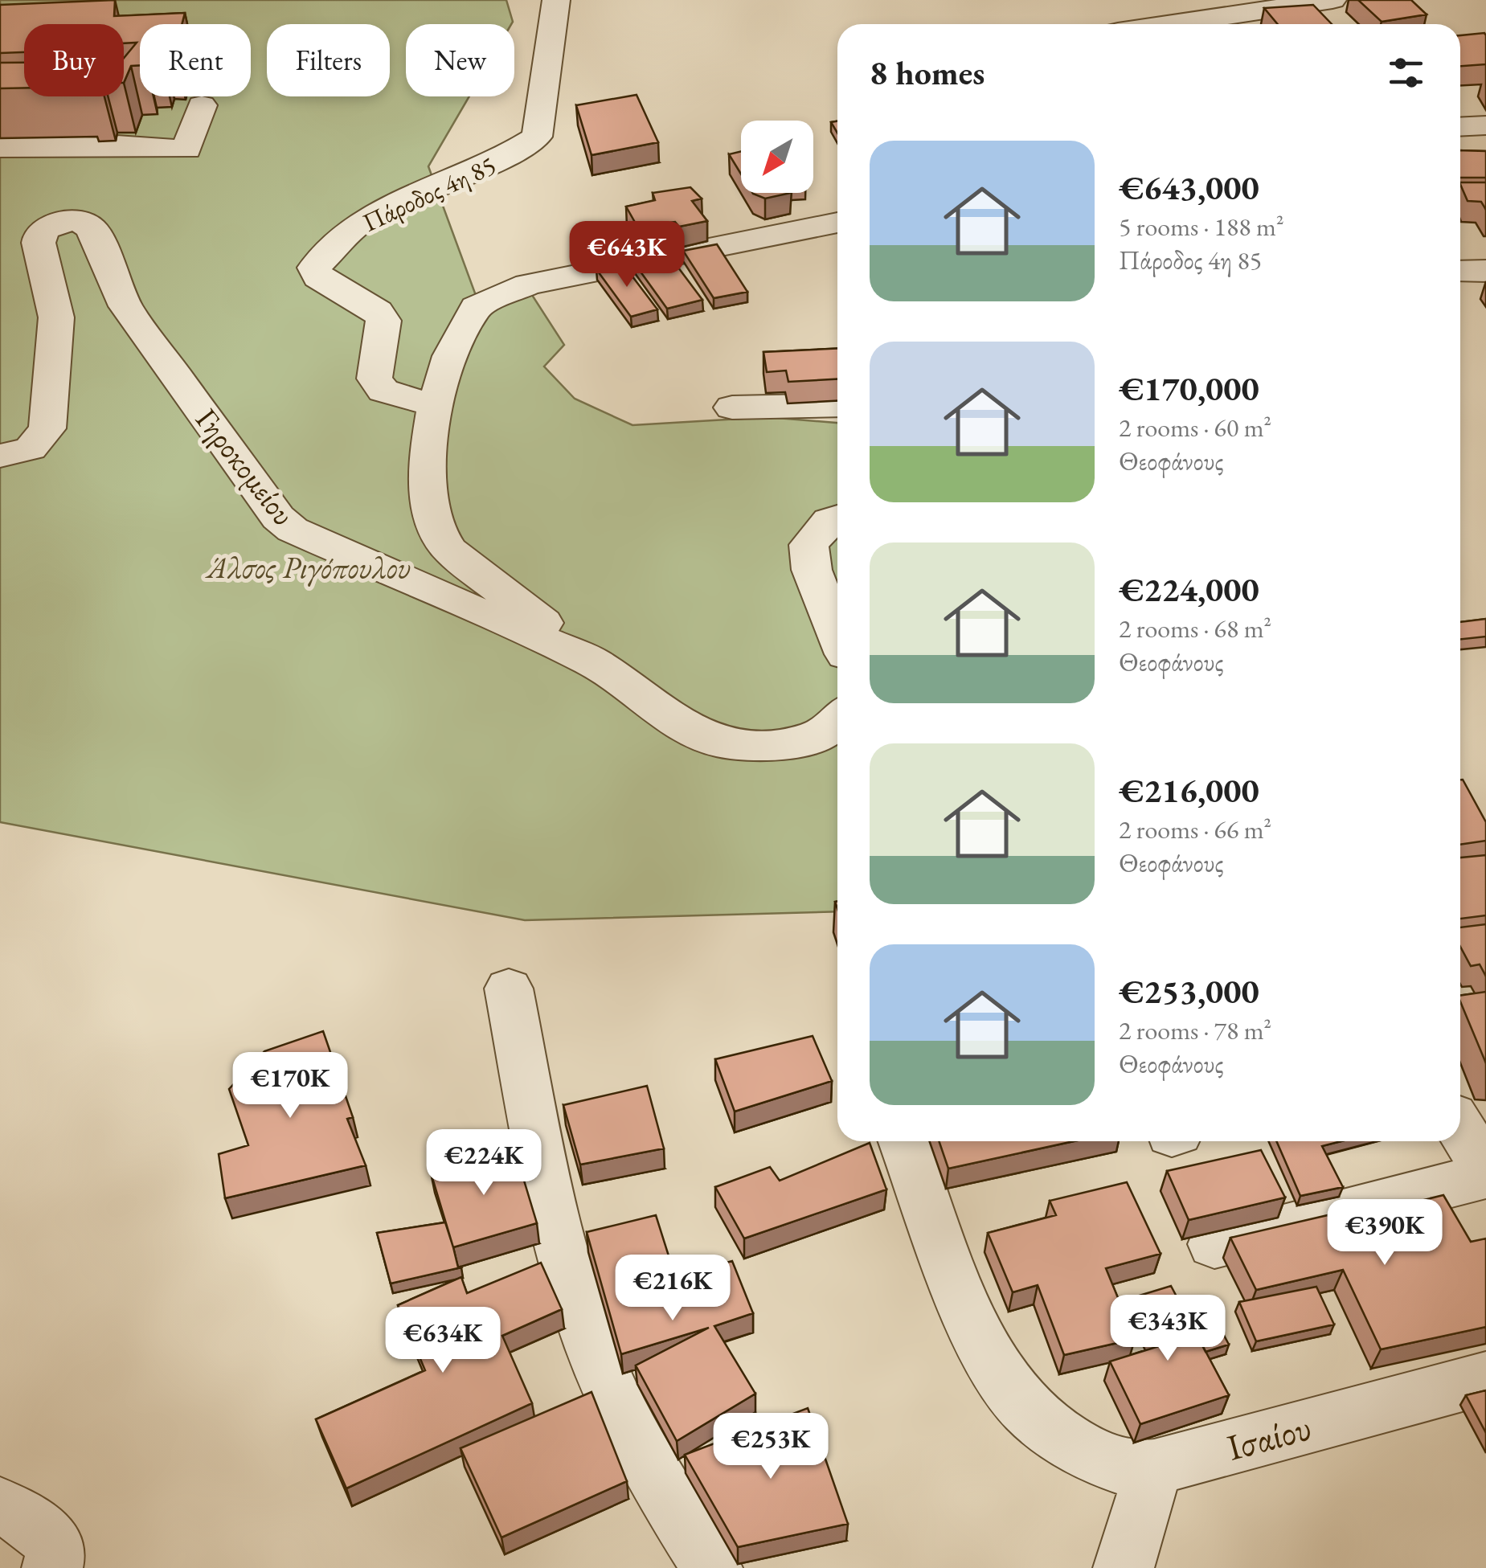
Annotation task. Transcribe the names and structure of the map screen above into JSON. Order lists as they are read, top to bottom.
{
  "streets": {
    "street": ["Πάροδος 4η 85", "Γηροκομείου", "Ισαίου"]
  },
  "parks": ["Άλσος Ριγόπουλου"],
  "north": "bottom left",
  "page": {
    "chip": [
      "Buy",
      "Rent",
      "Filters",
      "New"
    ],
    "heading": "8 homes",
    "list": [
      {
        "name": "€643,000",
        "note": "5 rooms · 188 m² · Πάροδος 4η 85"
      },
      {
        "name": "€170,000",
        "note": "2 rooms · 60 m² · Θεοφάνους"
      },
      {
        "name": "€224,000",
        "note": "2 rooms · 68 m² · Θεοφάνους"
      },
      {
        "name": "€216,000",
        "note": "2 rooms · 66 m² · Θεοφάνους"
      },
      {
        "name": "€253,000",
        "note": "2 rooms · 78 m² · Θεοφάνους"
      }
    ],
    "price": [
      "€643K",
      "€170K",
      "€224K",
      "€390K",
      "€216K",
      "€343K",
      "€634K",
      "€253K"
    ]
  }
}
